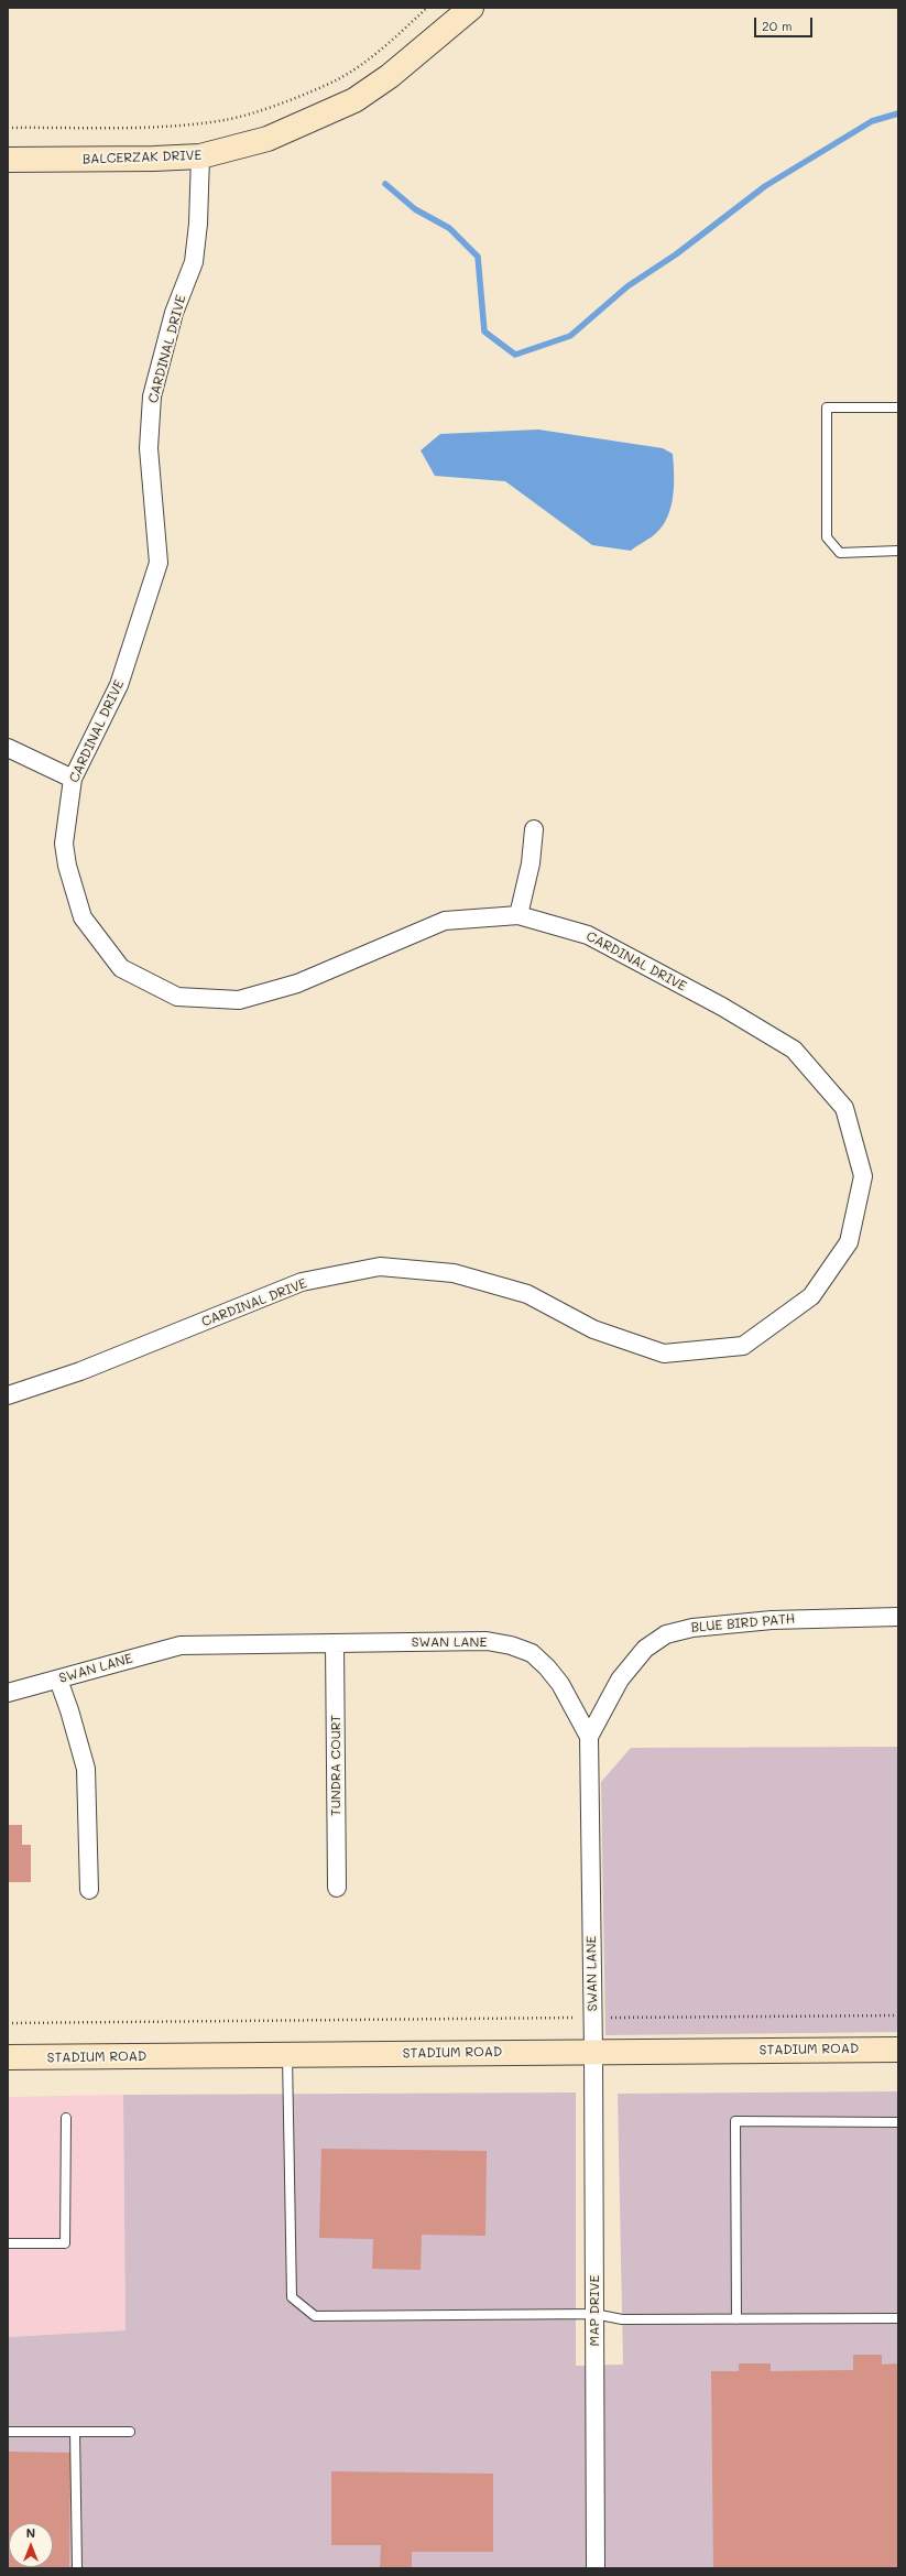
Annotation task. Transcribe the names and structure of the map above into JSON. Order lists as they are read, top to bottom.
{
  "streets": {
    "street": [
      "BALCERZAK DRIVE",
      "CARDINAL DRIVE",
      "BLUE BIRD PATH",
      "SWAN LANE",
      "TUNDRA COURT",
      "STADIUM ROAD",
      "MAP DRIVE"
    ]
  },
  "crossings": [
    ["BALCERZAK DRIVE", "CARDINAL DRIVE"],
    ["BLUE BIRD PATH", "SWAN LANE"],
    ["SWAN LANE", "TUNDRA COURT"],
    ["SWAN LANE", "STADIUM ROAD"],
    ["SWAN LANE", "MAP DRIVE"],
    ["STADIUM ROAD", "MAP DRIVE"]
  ],
  "scale_bar": "20 m",
  "north": "top"
}
